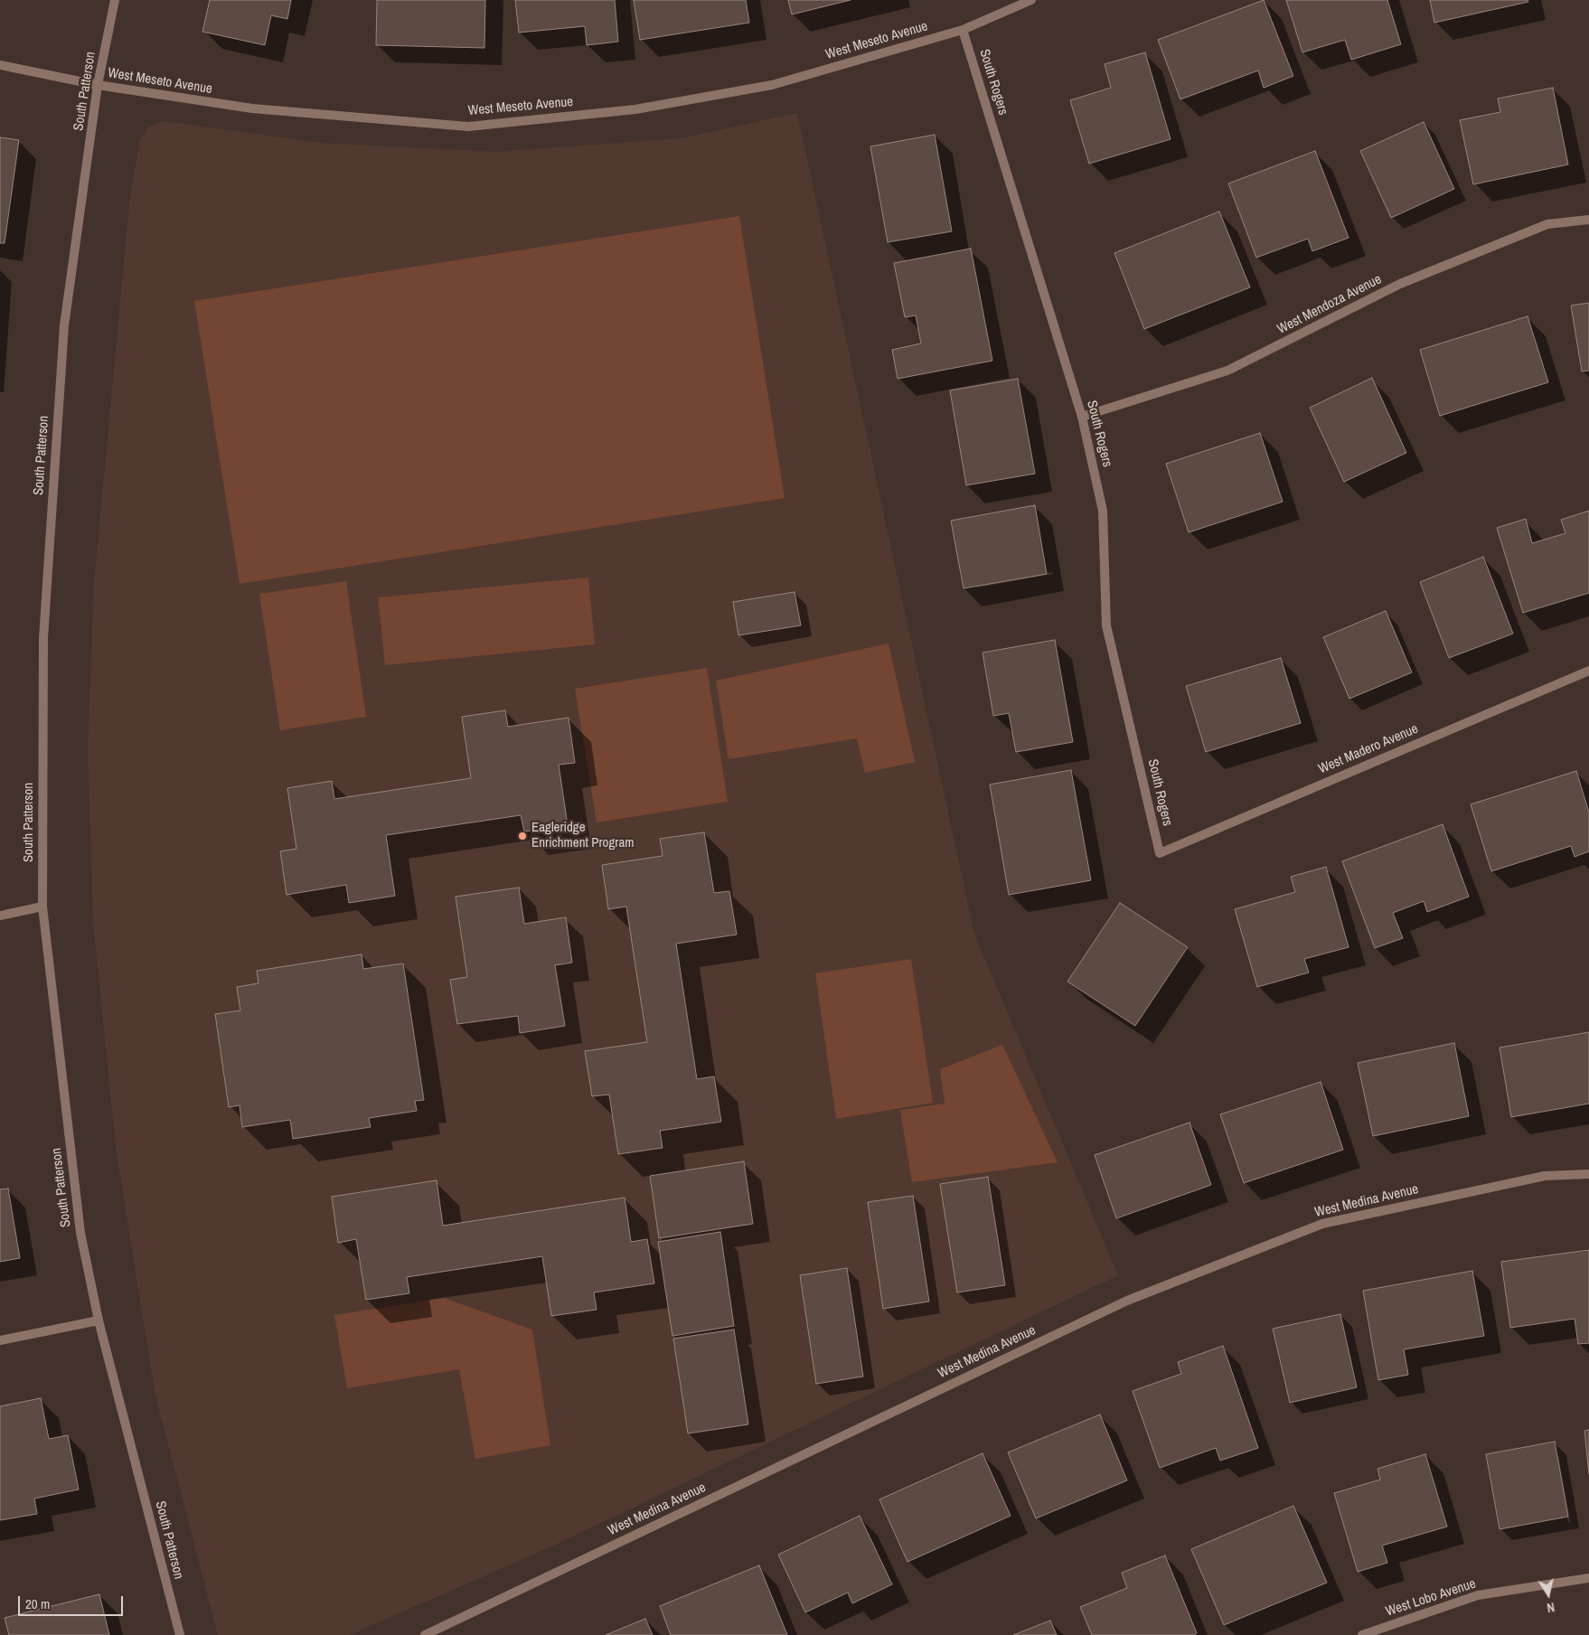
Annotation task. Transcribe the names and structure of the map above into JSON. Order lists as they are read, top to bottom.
{
  "streets": {
    "street": [
      "West Meseto Avenue",
      "South Rogers",
      "South Patterson",
      "West Mendoza Avenue",
      "West Madero Avenue",
      "West Medina Avenue",
      "West Lobo Avenue"
    ]
  },
  "crossings": [
    ["West Meseto Avenue", "South Rogers"],
    ["West Meseto Avenue", "South Patterson"],
    ["South Rogers", "West Mendoza Avenue"],
    ["South Rogers", "West Madero Avenue"]
  ],
  "places": ["Eagleridge Enrichment Program"],
  "scale_bar": "20 m",
  "north": "bottom"
}
